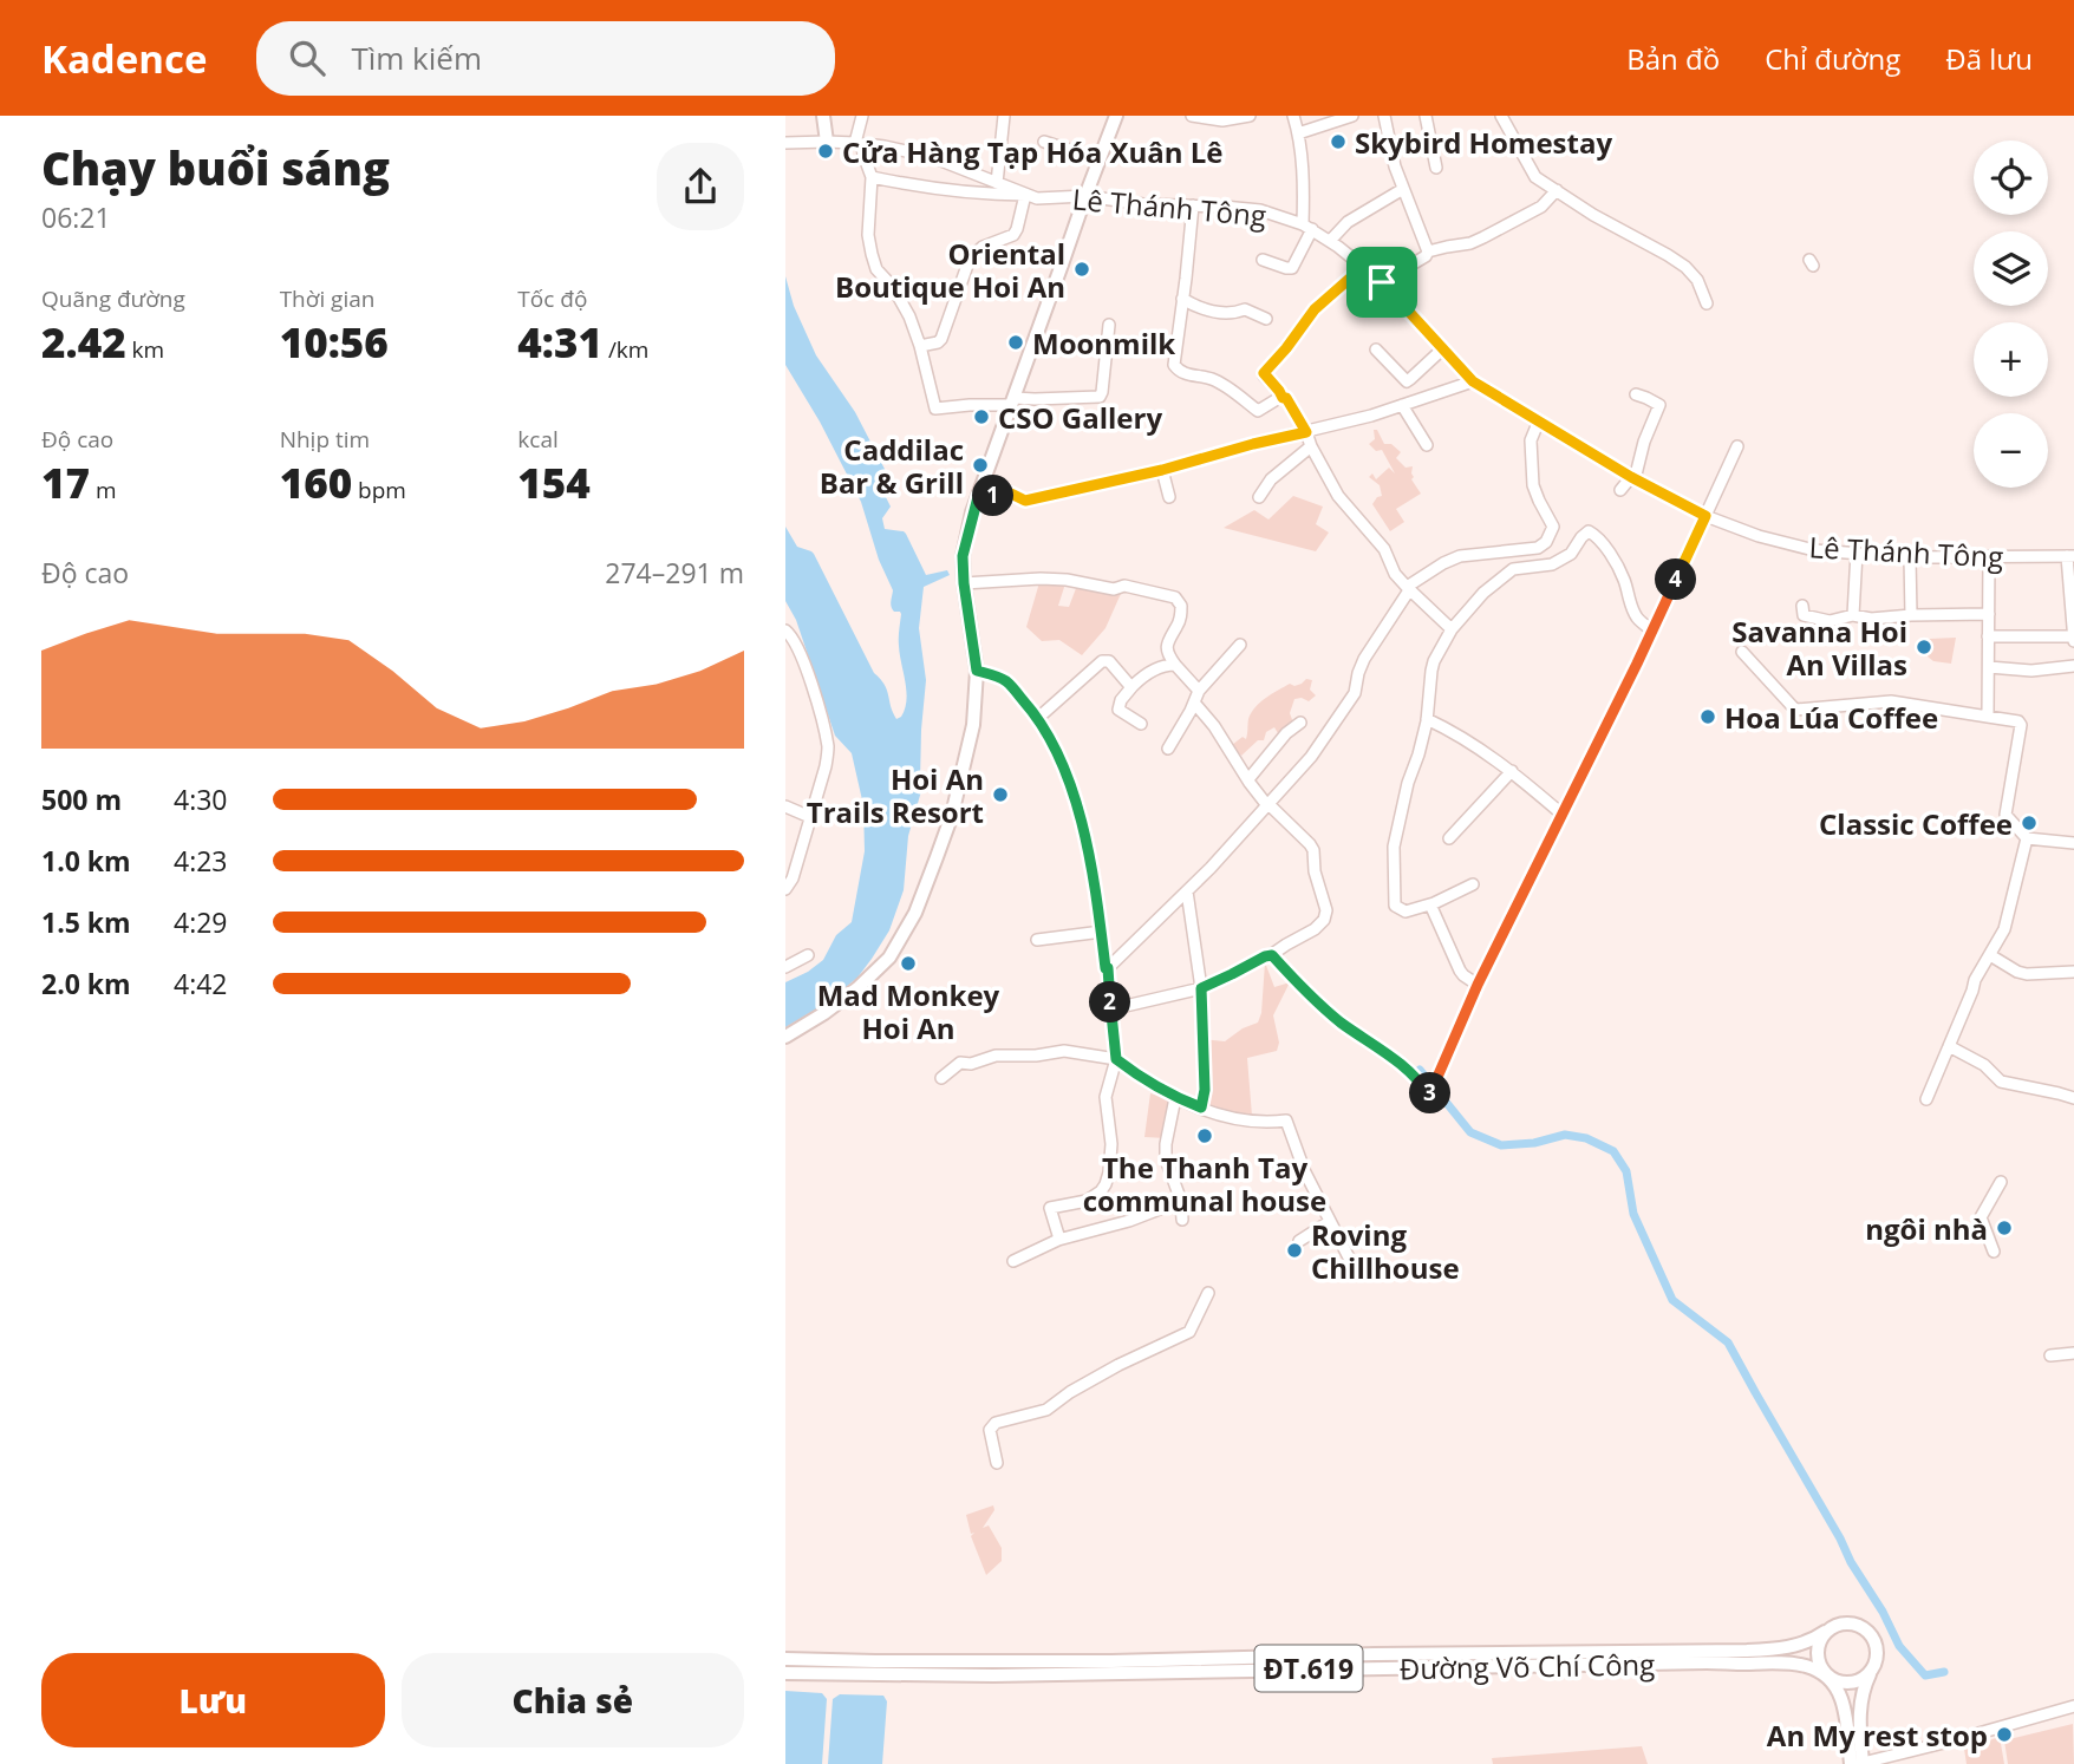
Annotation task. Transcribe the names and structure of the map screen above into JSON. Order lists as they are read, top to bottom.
{
  "streets": {
    "main road": ["Đường Võ Chí Công", "ĐT.619"],
    "street": ["Lê Thánh Tông"]
  },
  "places": [
    "Skybird Homestay",
    "Cửa Hàng Tạp Hóa Xuân Lê",
    "Oriental Boutique Hoi An",
    "Moonmilk",
    "CSO Gallery",
    "Caddilac Bar & Grill",
    "Savanna Hoi An Villas",
    "Hoa Lúa Coffee",
    "Hoi An Trails Resort",
    "Classic Coffee",
    "Mad Monkey Hoi An",
    "The Thanh Tay communal house",
    "ngôi nhà",
    "Roving Chillhouse",
    "An My rest stop"
  ],
  "page": {
    "header": "Kadence",
    "search": "Tìm kiếm",
    "nav": ["Bản đồ", "Chỉ đường", "Đã lưu"],
    "heading": ["Chạy buổi sáng", "06:21"],
    "map_buttons": ["+", "−"],
    "stats": [
      ["Quãng đường", "2.42 km"],
      ["Thời gian", "10:56"],
      ["Tốc độ", "4:31 /km"],
      ["Độ cao", "17 m"],
      ["Nhịp tim", "160 bpm"],
      ["kcal", "154"]
    ],
    "pins": [
      "1",
      "4",
      "2",
      "3"
    ],
    "chart": ["Độ cao", "274–291 m"],
    "list": [
      {
        "name": "500 m",
        "note": "4:30"
      },
      {
        "name": "1.0 km",
        "note": "4:23"
      },
      {
        "name": "1.5 km",
        "note": "4:29"
      },
      {
        "name": "2.0 km",
        "note": "4:42"
      }
    ],
    "buttons": ["Lưu", "Chia sẻ"]
  }
}
